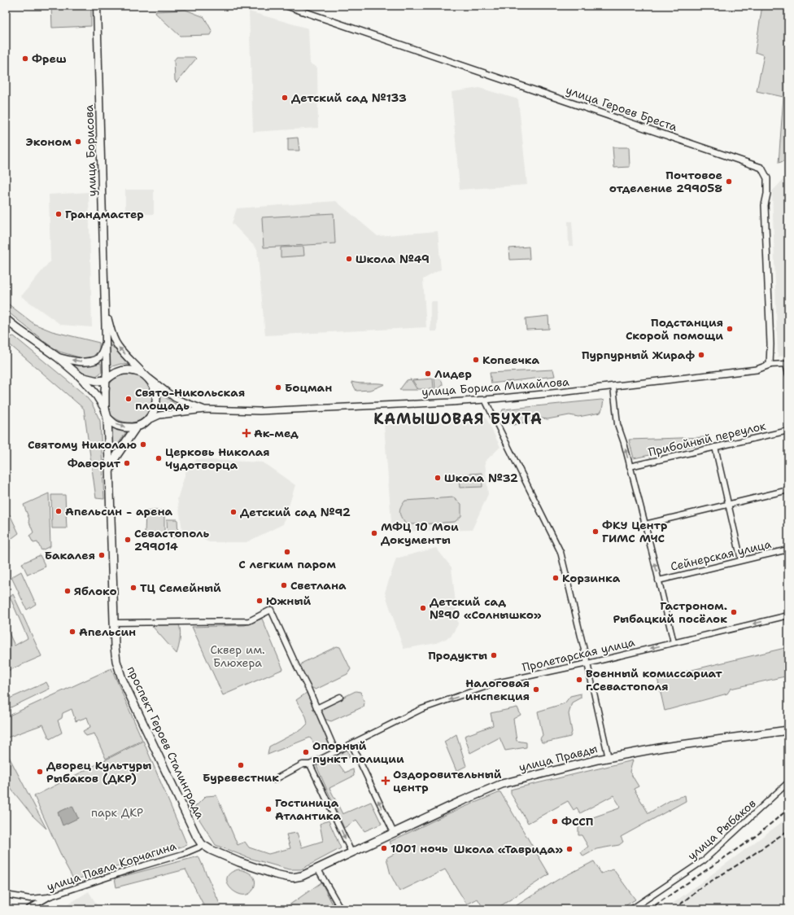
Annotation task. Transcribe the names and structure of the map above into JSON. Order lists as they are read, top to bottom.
{
  "streets": {
    "main road": ["улица Борисова", "проспект Героев Сталинграда", "улица Правды"],
    "street": [
      "улица Героев Бреста",
      "улица Бориса Михайлова",
      "Прибойный переулок",
      "Сейнерская улица",
      "Пролетарская улица",
      "улица Рыбаков",
      "улица Павла Корчагина"
    ]
  },
  "crossings": [
    ["улица Героев Бреста", "улица Бориса Михайлова"],
    ["улица Борисова", "улица Бориса Михайлова"],
    ["улица Борисова", "проспект Героев Сталинграда"],
    ["улица Бориса Михайлова", "проспект Героев Сталинграда"],
    ["проспект Героев Сталинграда", "улица Правды"],
    ["проспект Героев Сталинграда", "улица Павла Корчагина"],
    ["улица Правды", "улица Павла Корчагина"]
  ],
  "one_way": ["Пролетарская улица"],
  "districts": ["КАМЫШОВАЯ БУХТА"],
  "parks": ["Сквер им. Блюхера", "парк ДКР"],
  "places": {
    "other": [
      "Фреш",
      "Детский сад №133",
      "Эконом",
      "Почтовое отделение 299058",
      "Грандмастер",
      "Школа №49",
      "Подстанция Скорой помощи",
      "Пурпурный Жираф",
      "Копеечка",
      "Лидер",
      "Боцман",
      "Свято-Никольская площадь",
      "Святому Николаю",
      "Церковь Николая Чудотворца",
      "Фаворит",
      "Школа №32",
      "Апельсин - арена",
      "Детский сад №92",
      "ФКУ Центр ГИМС МЧС",
      "МФЦ 10 Мои Документы",
      "Севастополь 299014",
      "С легким паром",
      "Бакалея",
      "Корзинка",
      "Светлана",
      "ТЦ Семейный",
      "Яблоко",
      "Южный",
      "Детский сад №90 «Солнышко»",
      "Гастроном. Рыбацкий посёлок",
      "Апельсин",
      "Продукты",
      "Военный комиссариат г.Севастополя",
      "Налоговая инспекция",
      "Опорный пункт полиции",
      "Буревестник",
      "Дворец Культуры Рыбаков (ДКР)",
      "Гостиница Атлантика",
      "ФССП",
      "1001 ночь",
      "Школа «Таврида»"
    ],
    "health": ["Ак-мед", "Оздоровительный центр"]
  }
}
